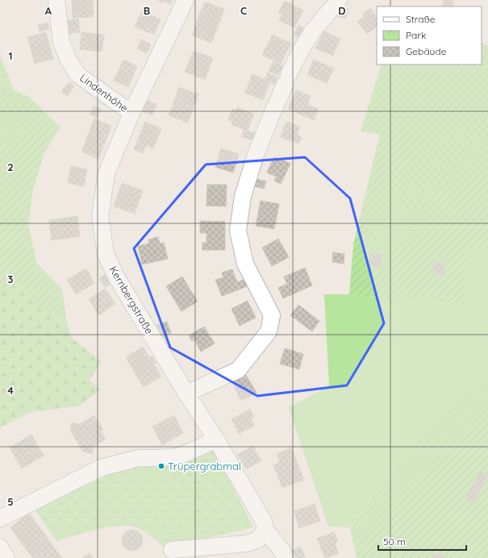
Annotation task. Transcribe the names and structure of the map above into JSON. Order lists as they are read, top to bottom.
{
  "streets": {
    "street": ["Lindenhöhe", "Kernbergstraße"]
  },
  "crossings": [
    ["Lindenhöhe", "Kernbergstraße"]
  ],
  "places": ["Trüpergrabmal"],
  "legend": ["Straße", "Park", "Gebäude"],
  "scale_bar": "50 m",
  "grid": {
    "columns": [
      "A",
      "B",
      "C",
      "D"
    ],
    "rows": [
      "1",
      "2",
      "3",
      "4",
      "5"
    ]
  }
}
